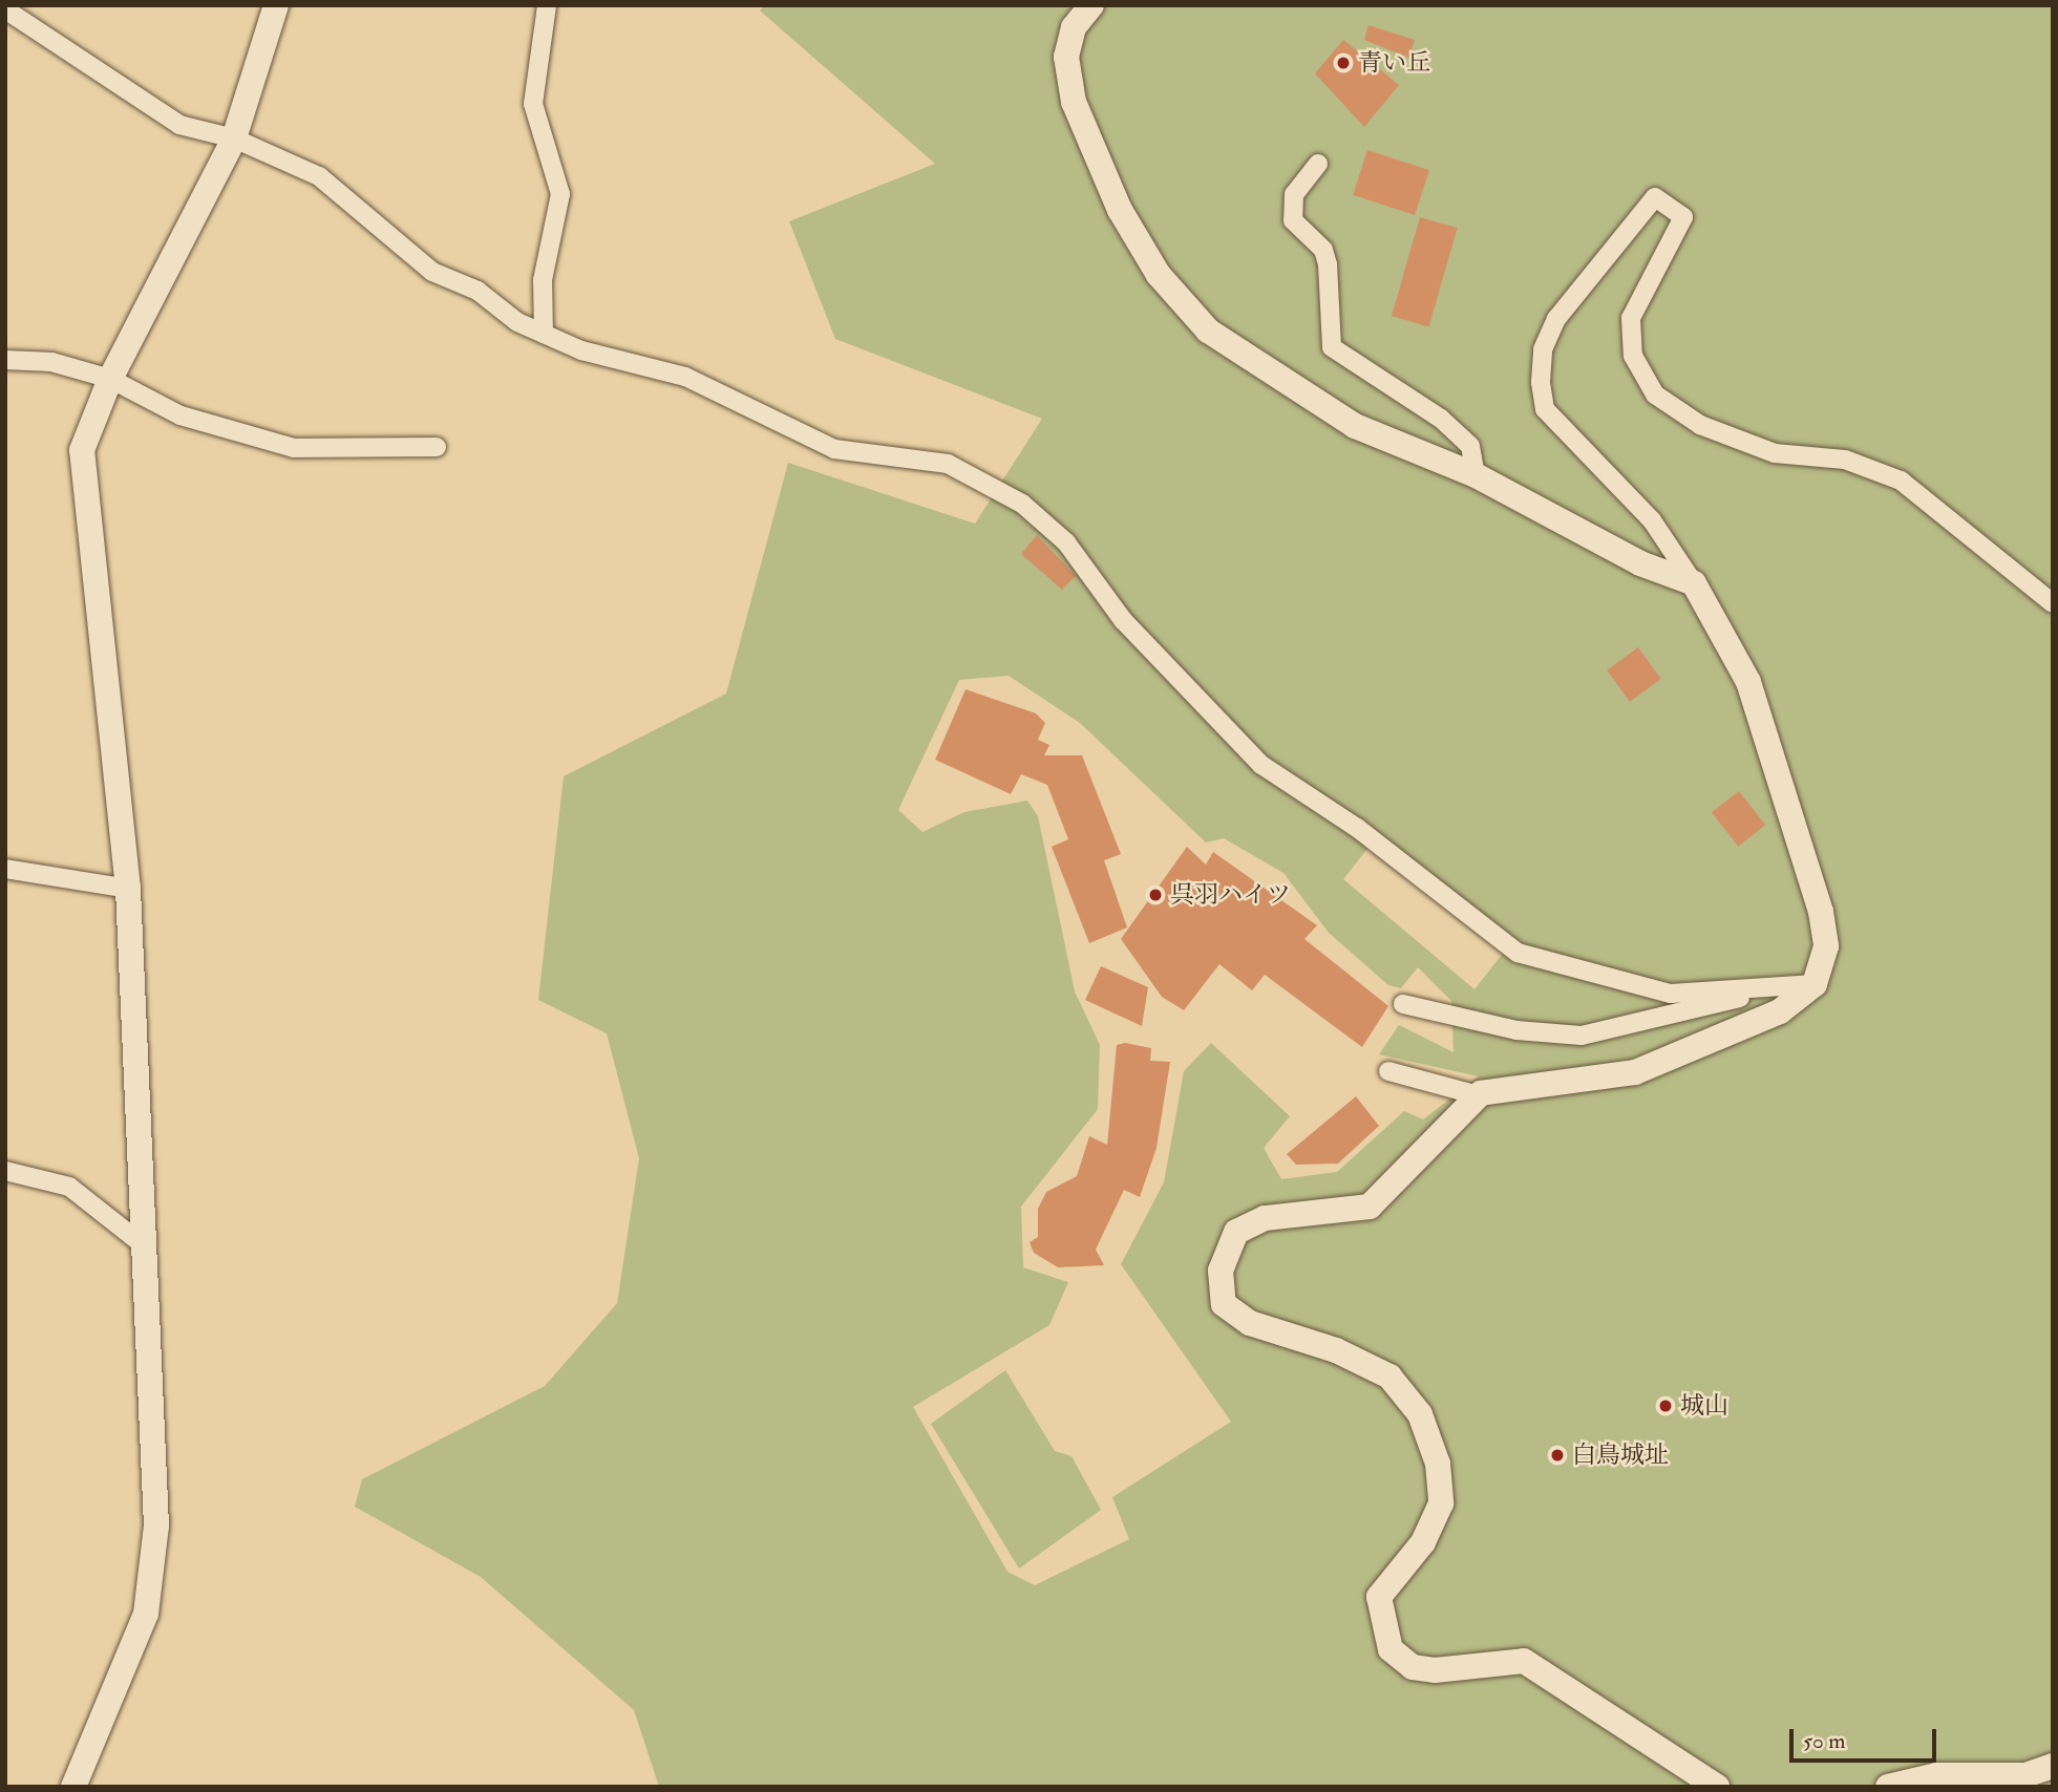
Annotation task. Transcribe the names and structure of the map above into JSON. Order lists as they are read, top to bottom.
{
  "places": [
    "青い丘",
    "呉羽ハイツ",
    "城山",
    "白鳥城址"
  ],
  "scale_bar": "50 m"
}
